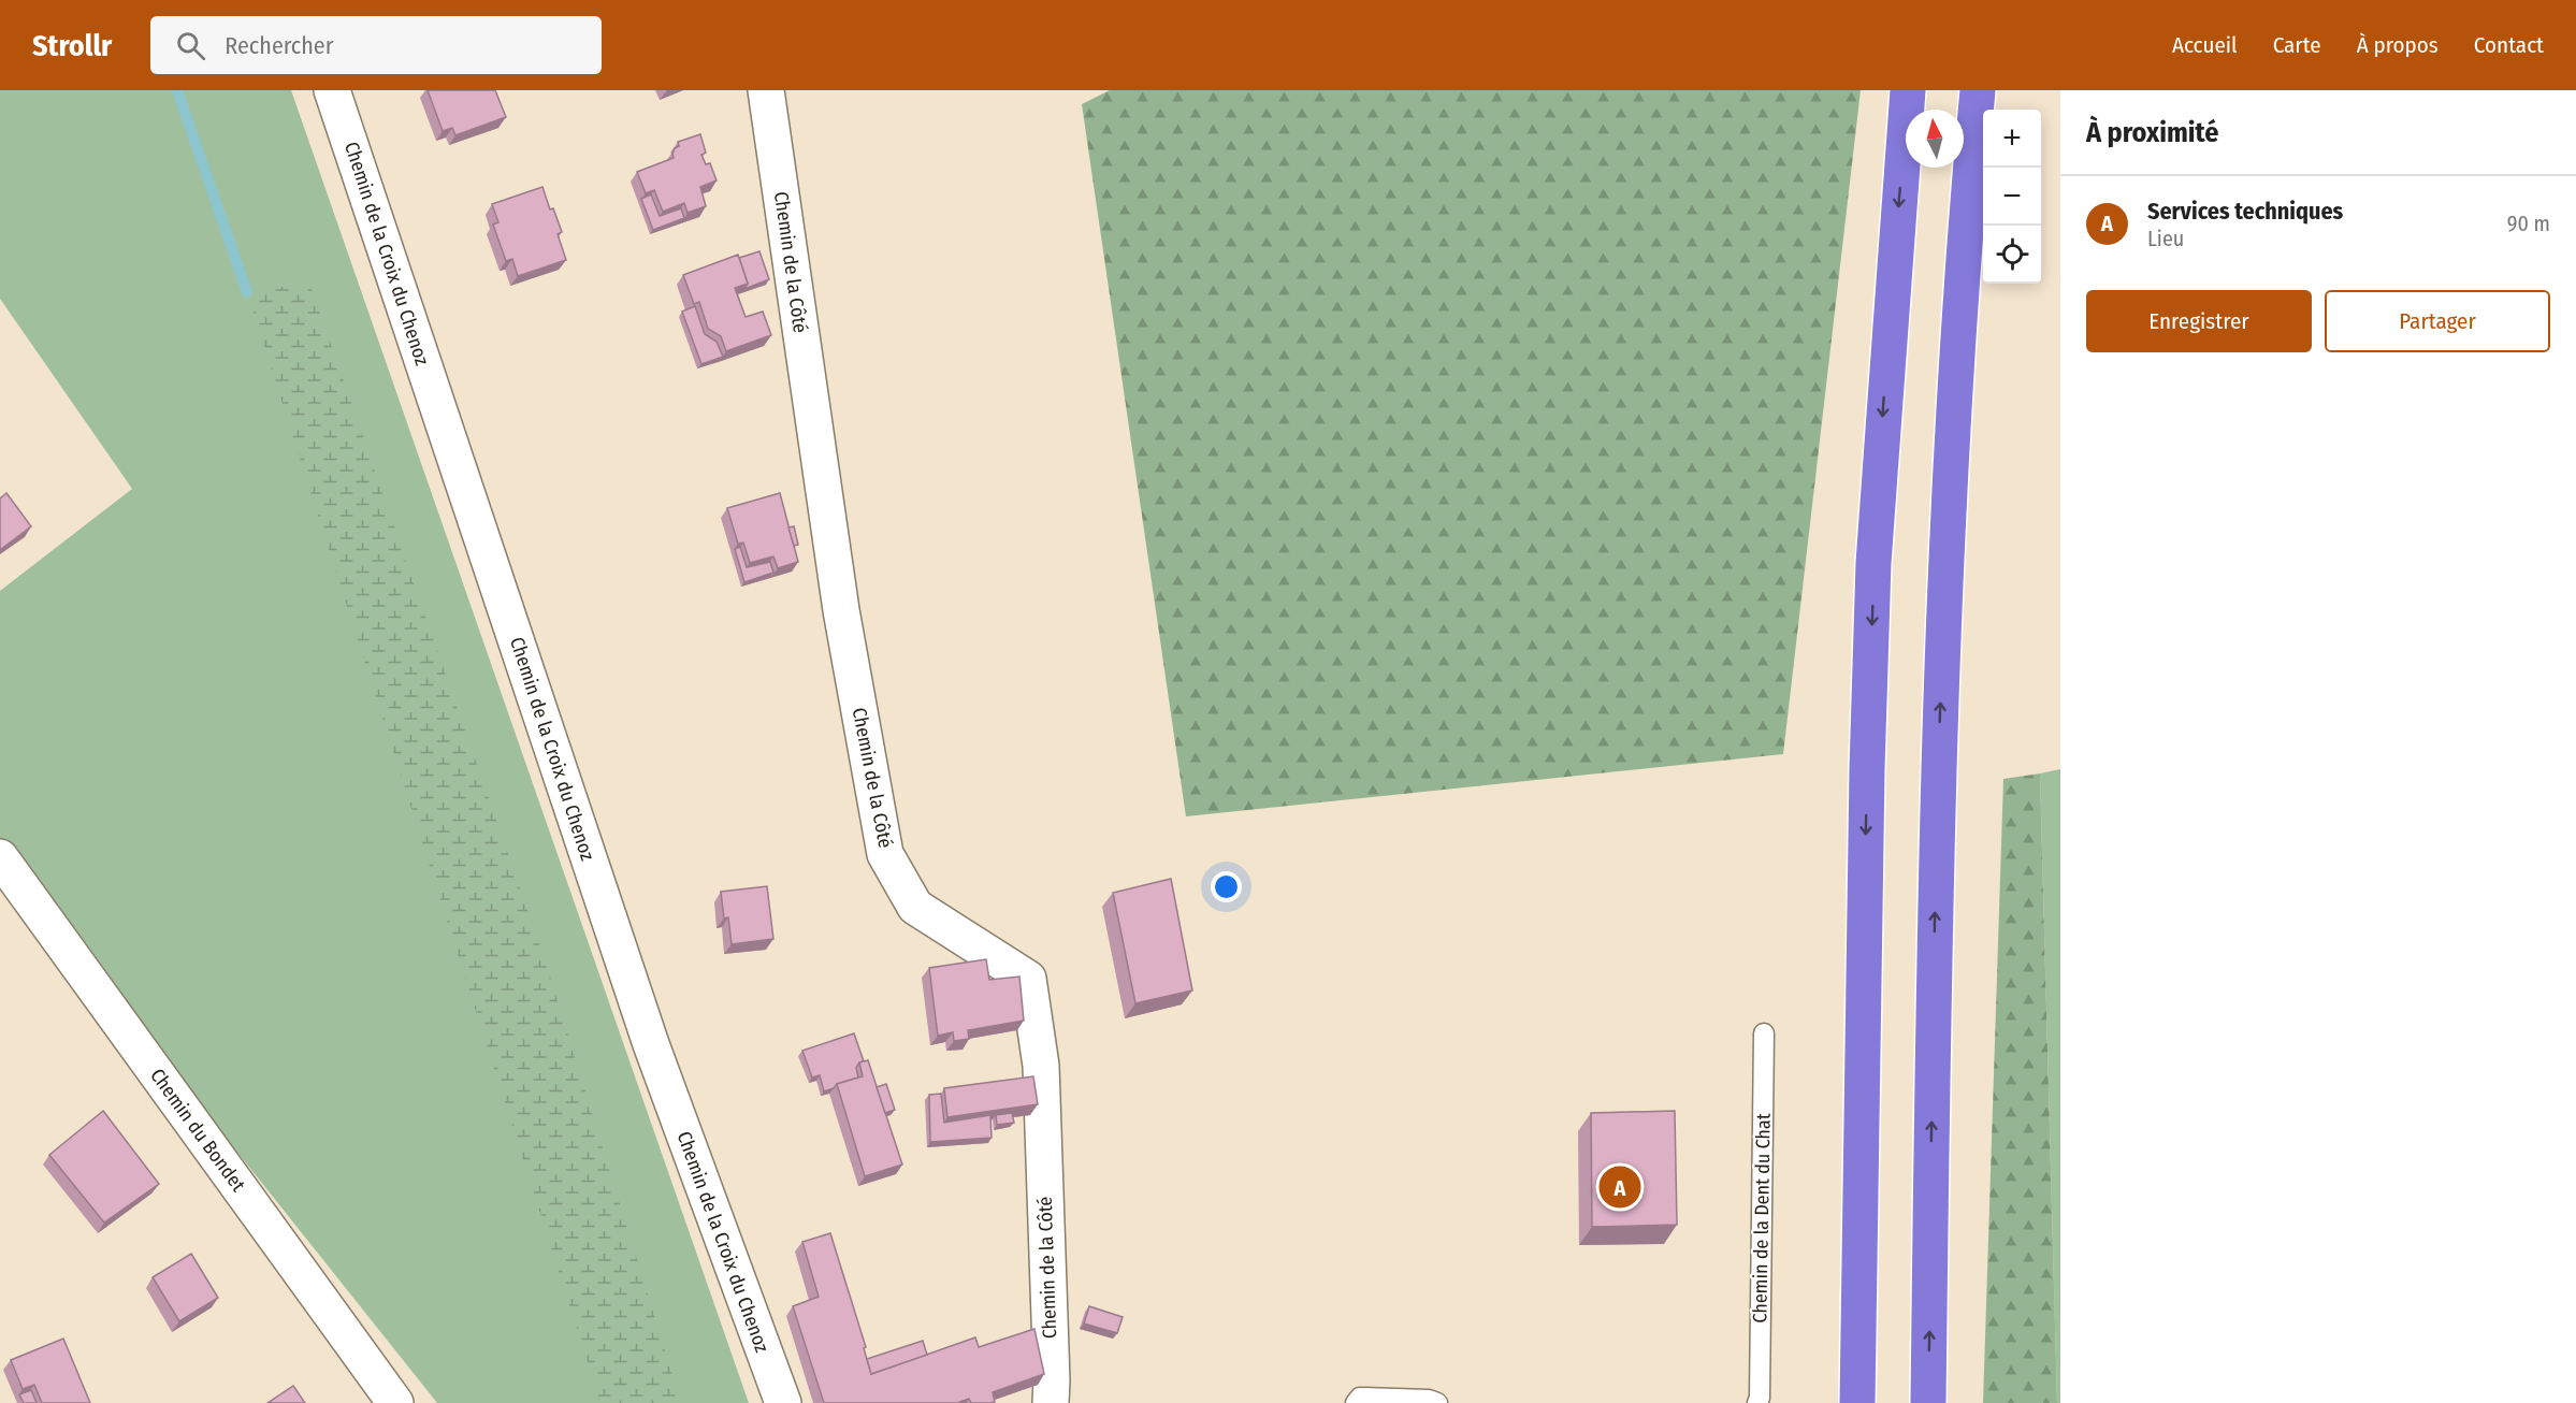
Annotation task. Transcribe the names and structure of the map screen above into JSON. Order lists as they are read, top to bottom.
{
  "streets": {
    "street": ["Chemin de la Croix du Chenoz", "Chemin de la Côté", "Chemin du Bondet"],
    "lane": ["Chemin de la Dent du Chat"]
  },
  "north": "top",
  "page": {
    "header": "Strollr",
    "search": "Rechercher",
    "nav": [
      "Accueil",
      "Carte",
      "À propos",
      "Contact"
    ],
    "heading": "À proximité",
    "map_buttons": ["+", "−"],
    "list": [
      {
        "mark": "A",
        "name": "Services techniques",
        "note": "Lieu",
        "value": "90 m"
      }
    ],
    "buttons": ["Enregistrer", "Partager"],
    "pins": "A"
  }
}
